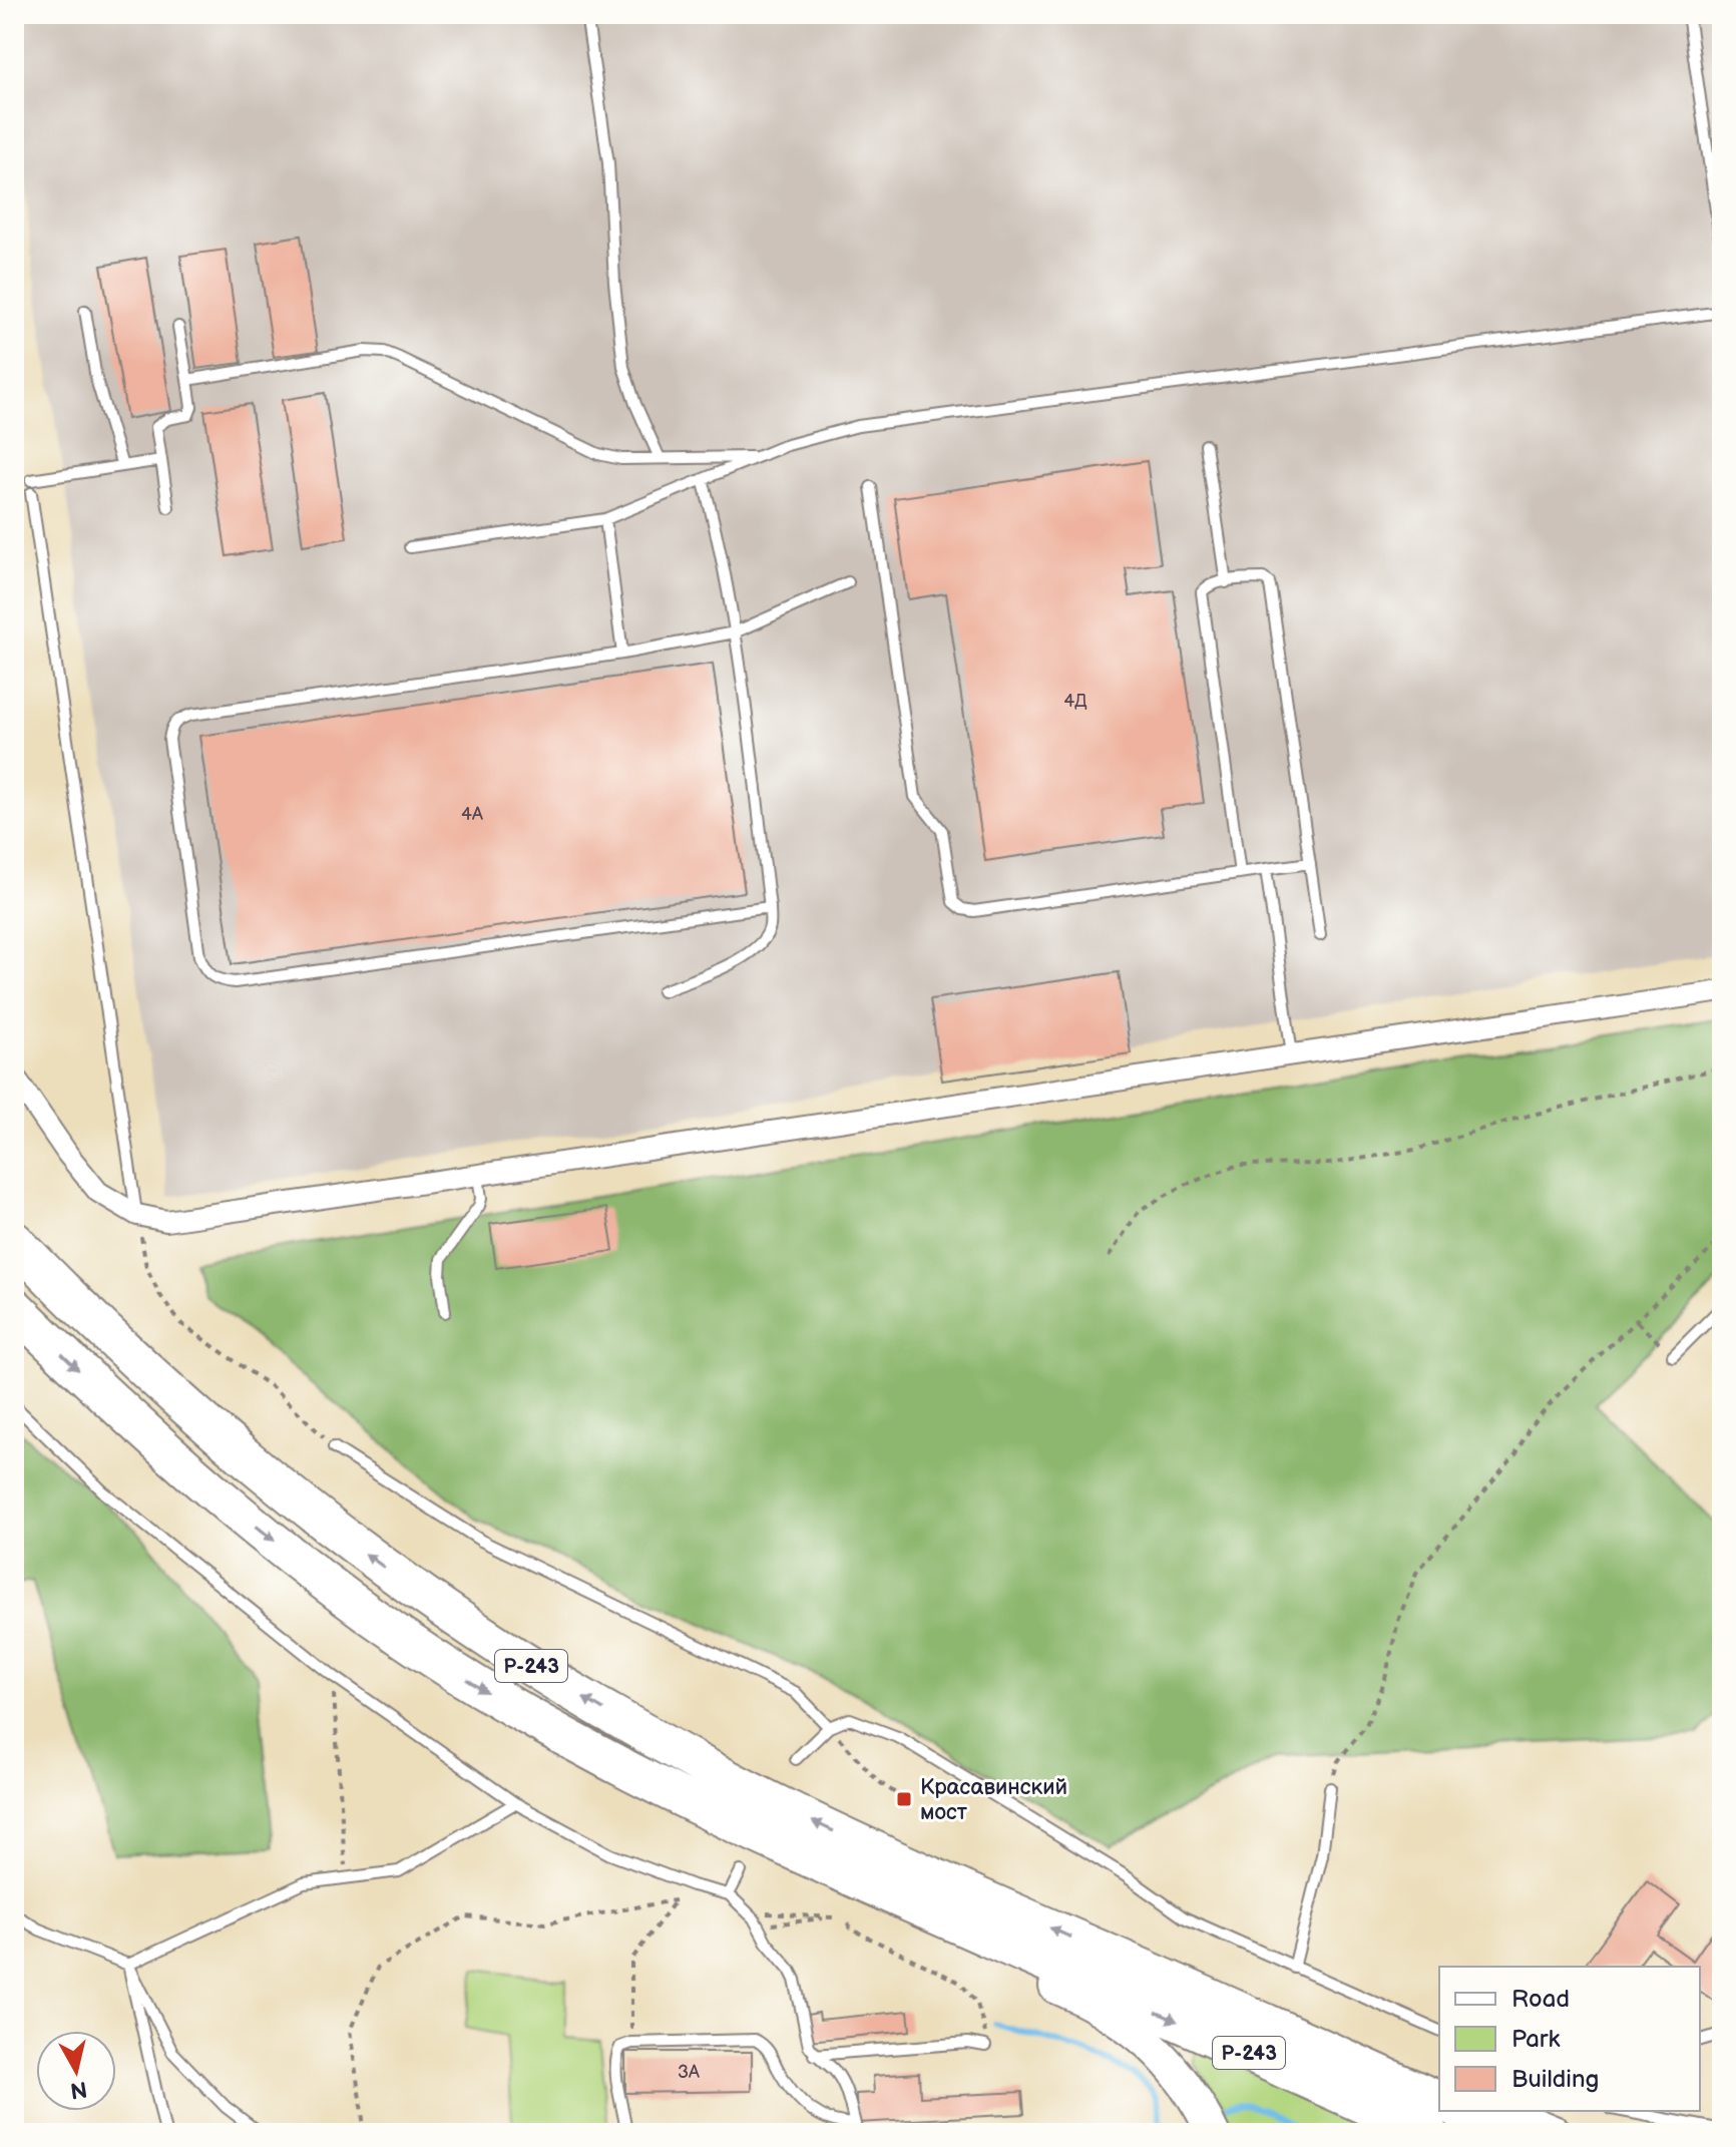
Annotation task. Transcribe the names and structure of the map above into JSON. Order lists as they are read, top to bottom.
{
  "streets": {
    "highway": ["Р-243"]
  },
  "places": {
    "transit": ["Красавинский мост"]
  },
  "house_numbers": ["4Д", "4А", "3А"],
  "legend": ["Road", "Park", "Building"],
  "north": "bottom"
}
